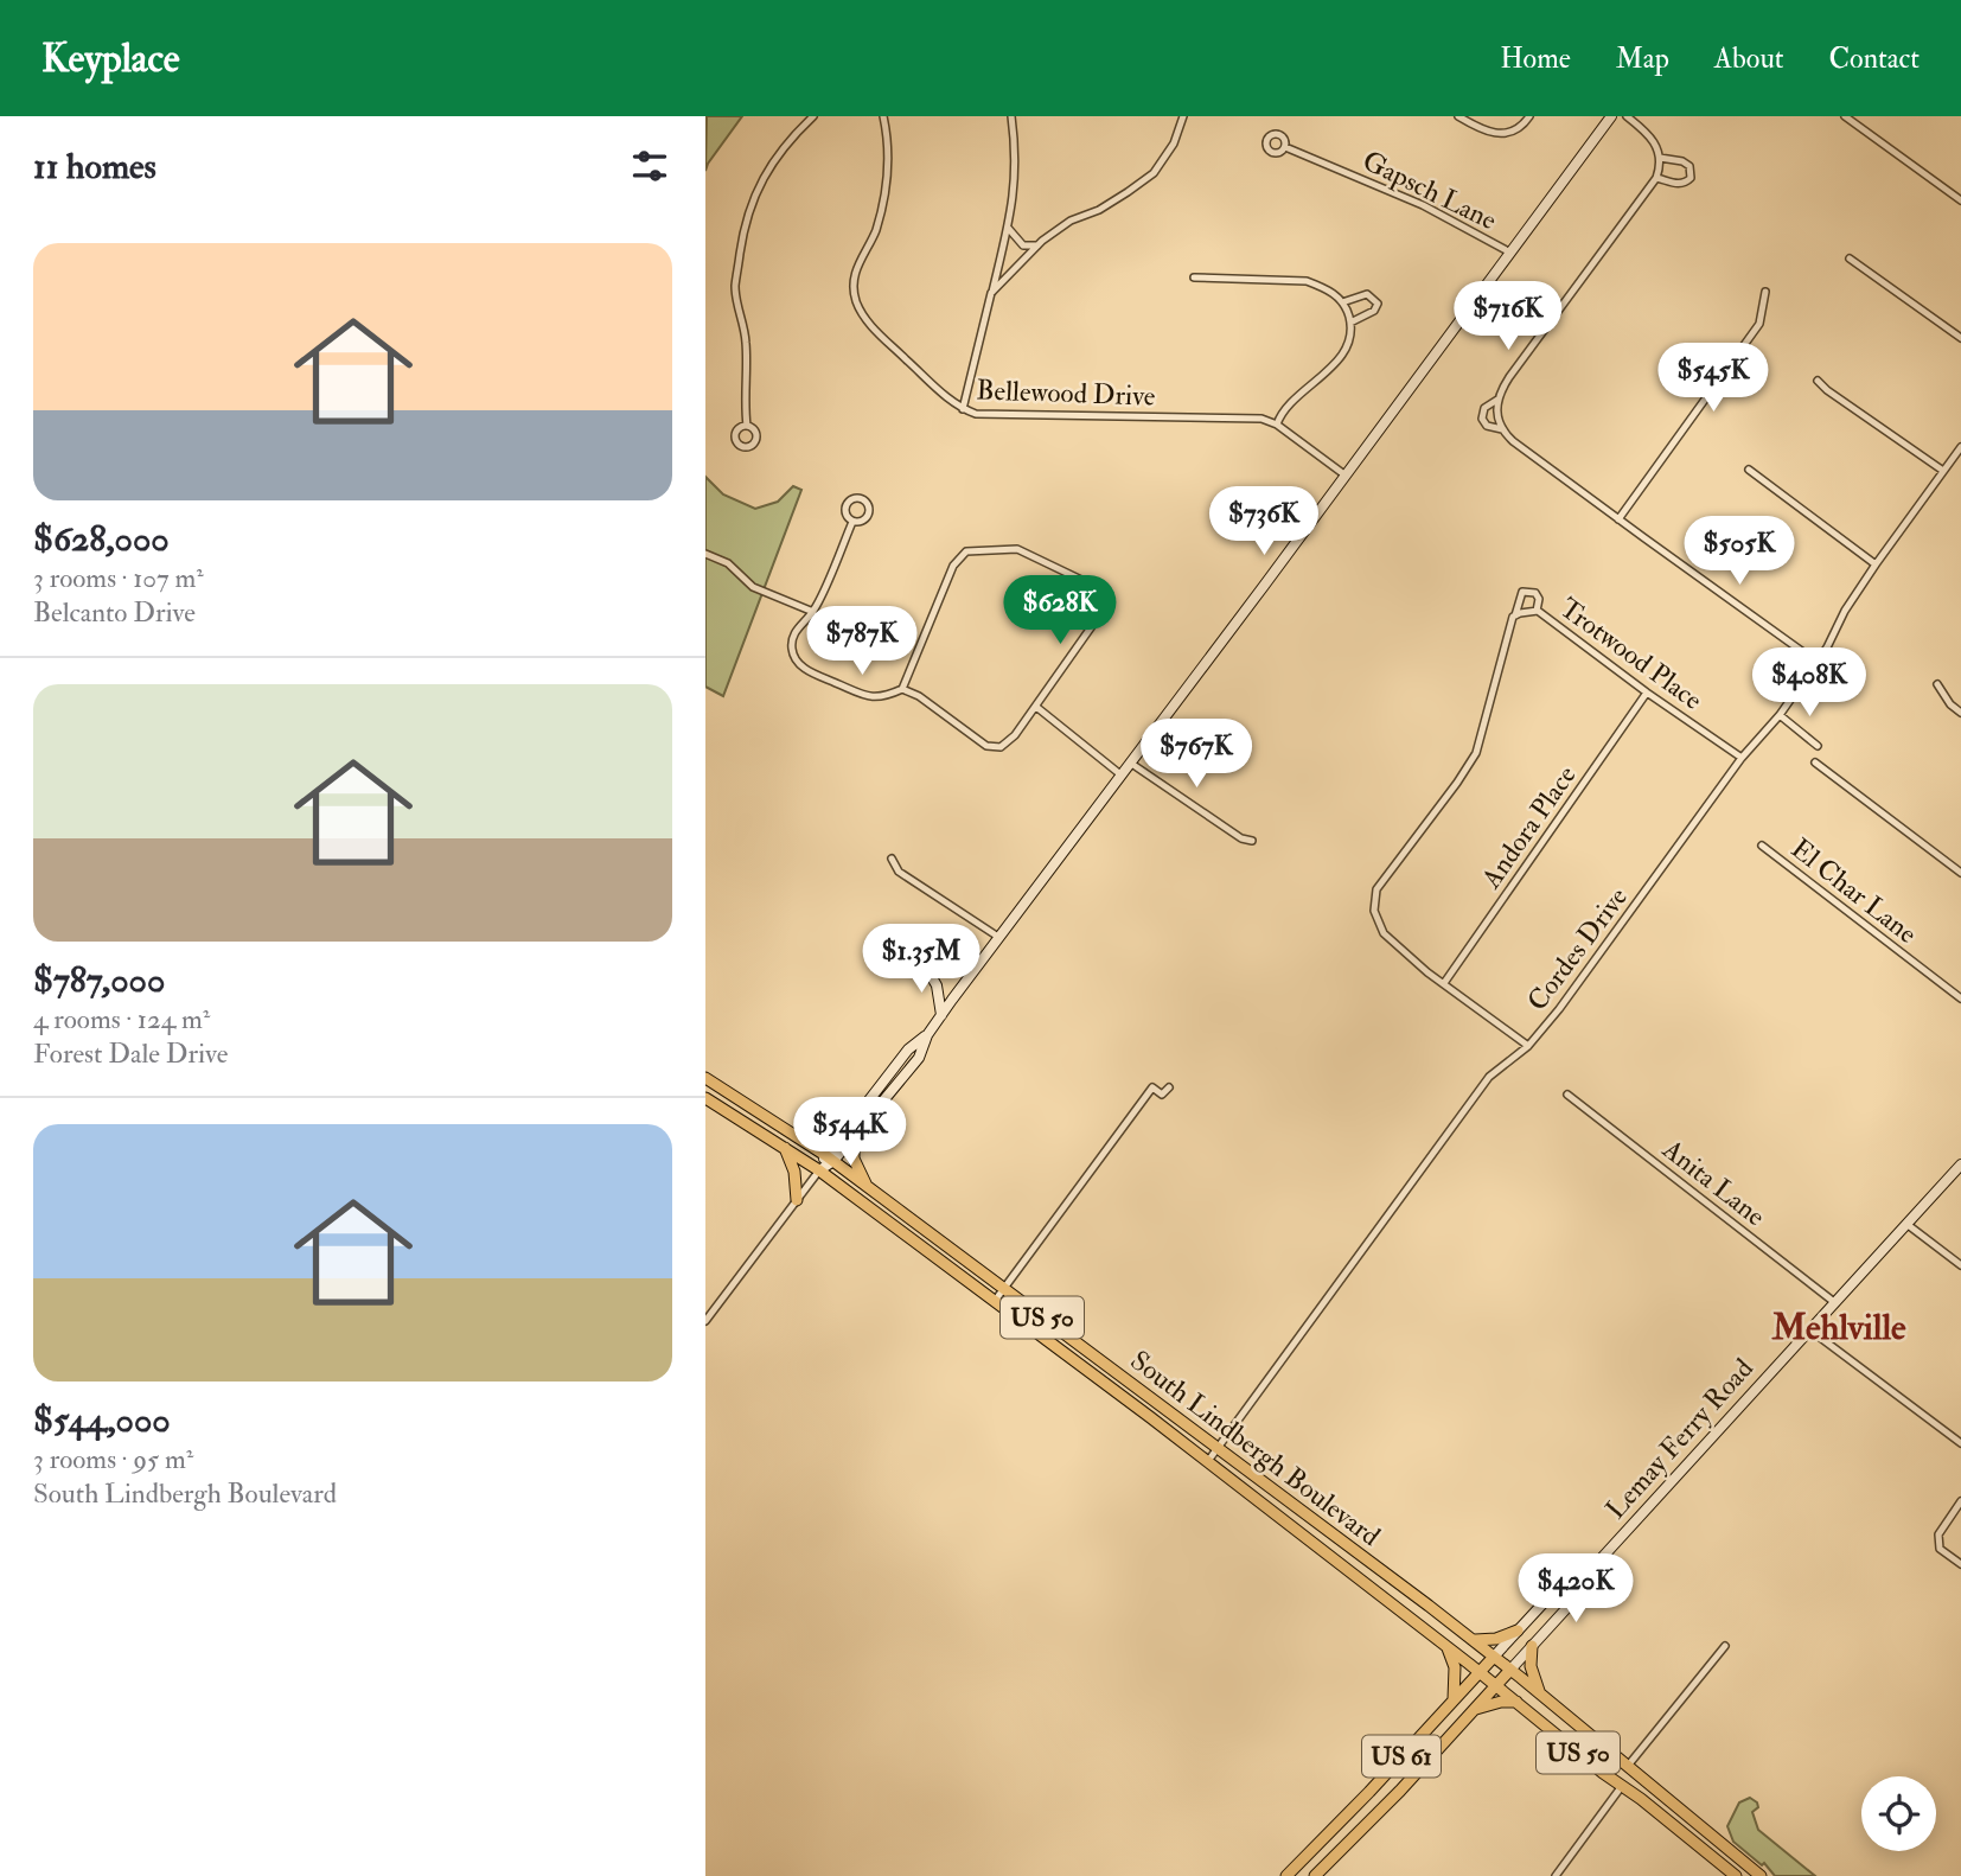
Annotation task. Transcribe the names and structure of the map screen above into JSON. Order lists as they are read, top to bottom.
{
  "streets": {
    "main road": [
      "US 50",
      "Lemay Ferry Road",
      "South Lindbergh Boulevard",
      "US 61"
    ],
    "street": [
      "Gapsch Lane",
      "Bellewood Drive",
      "Trotwood Place",
      "Andora Place",
      "El Char Lane",
      "Cordes Drive",
      "Anita Lane"
    ]
  },
  "crossings": [
    ["Trotwood Place", "Andora Place"],
    ["Trotwood Place", "Cordes Drive"],
    ["Cordes Drive", "South Lindbergh Boulevard"],
    ["Anita Lane", "Lemay Ferry Road"],
    ["Lemay Ferry Road", "South Lindbergh Boulevard"]
  ],
  "districts": ["Mehlville"],
  "page": {
    "header": "Keyplace",
    "nav": [
      "Home",
      "Map",
      "About",
      "Contact"
    ],
    "heading": "11 homes",
    "list": [
      {
        "name": "$628,000",
        "note": "3 rooms · 107 m² · Belcanto Drive"
      },
      {
        "name": "$787,000",
        "note": "4 rooms · 124 m² · Forest Dale Drive"
      },
      {
        "name": "$544,000",
        "note": "3 rooms · 95 m² · South Lindbergh Boulevard"
      }
    ],
    "price": [
      "$716K",
      "$545K",
      "$736K",
      "$505K",
      "$628K",
      "$787K",
      "$408K",
      "$767K",
      "$1.35M",
      "$544K",
      "$420K"
    ]
  }
}
